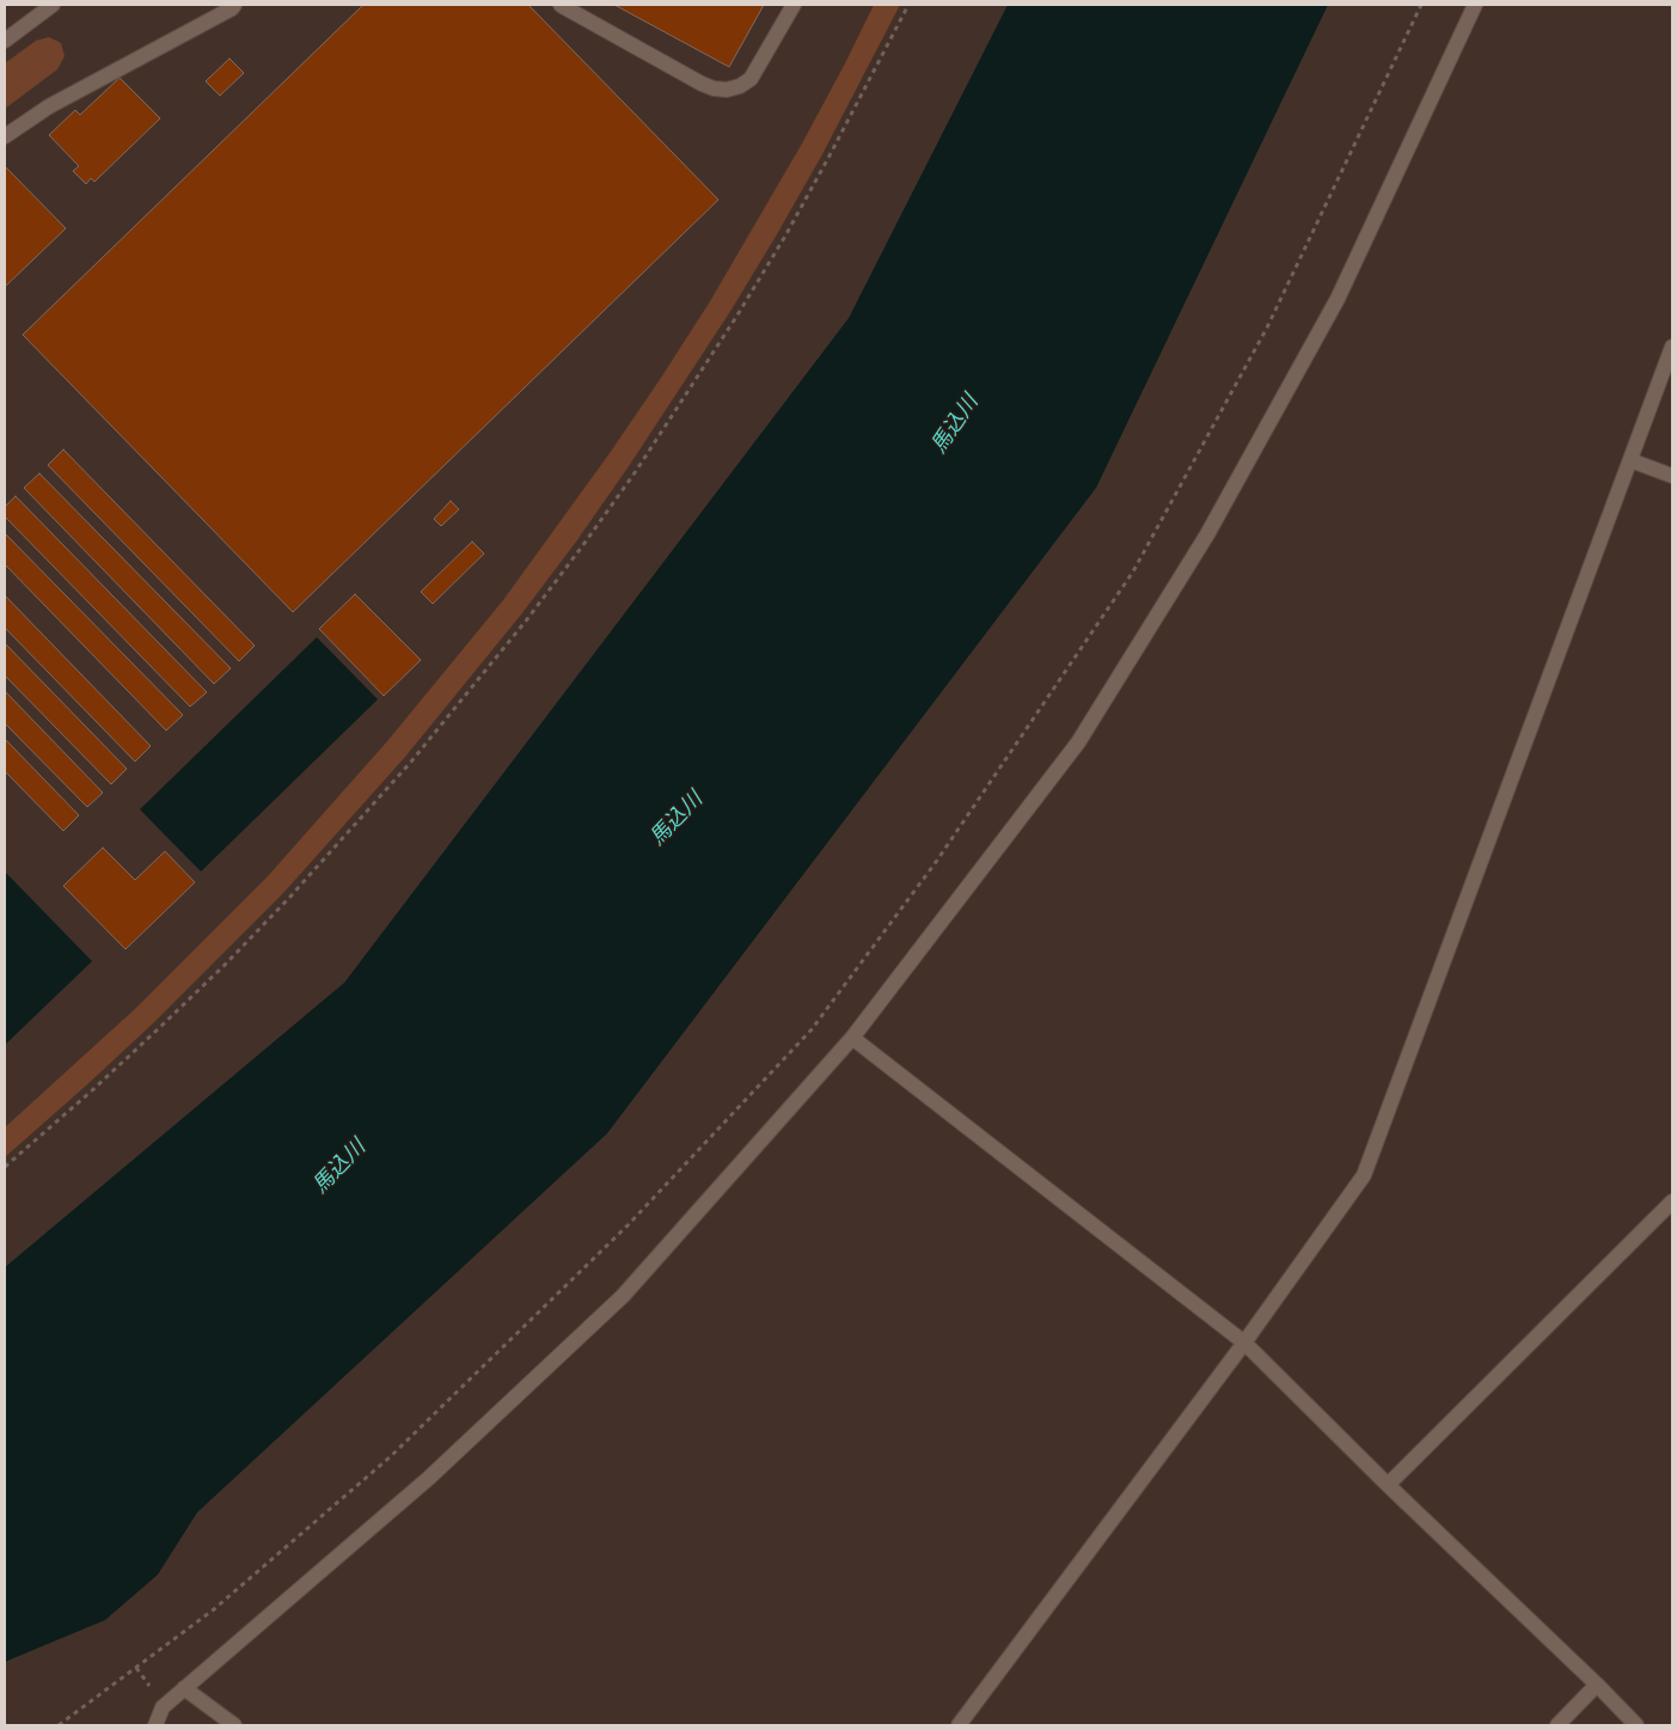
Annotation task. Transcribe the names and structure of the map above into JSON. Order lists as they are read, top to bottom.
{
  "water": ["馬込川"]
}
